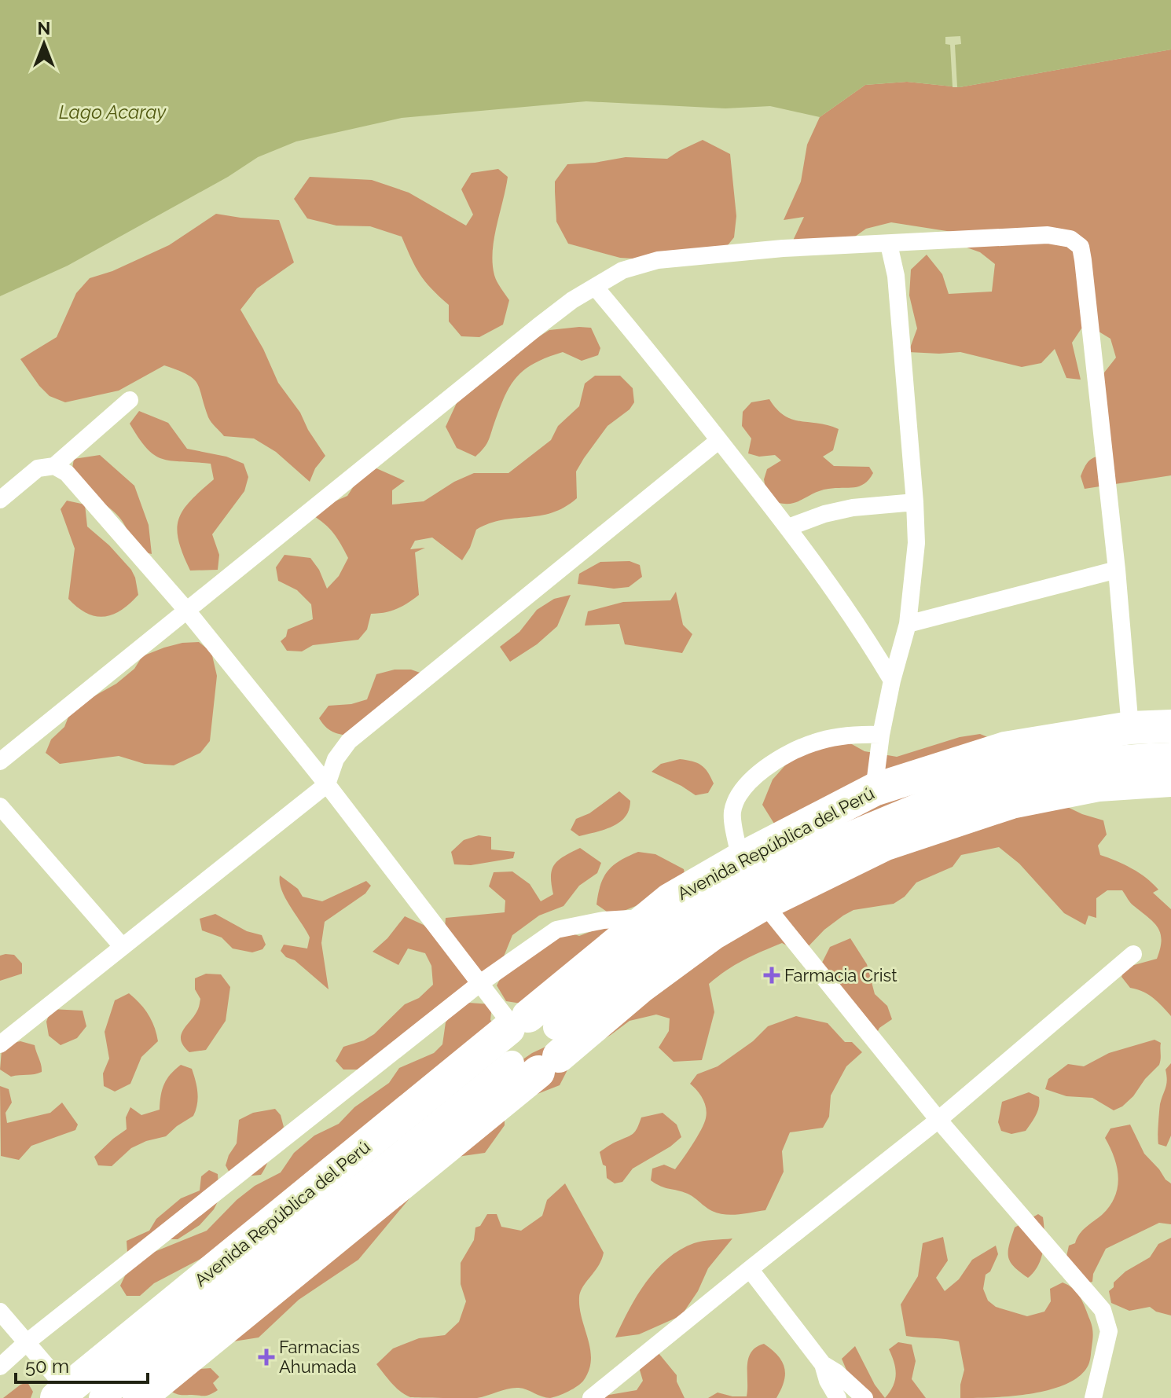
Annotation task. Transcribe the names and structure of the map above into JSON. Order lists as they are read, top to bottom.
{
  "streets": {
    "highway": ["Avenida República del Perú"]
  },
  "water": ["Lago Acaray"],
  "places": {
    "health": ["Farmacia Crist", "Farmacias Ahumada"]
  },
  "scale_bar": "50 m",
  "north": "top"
}
